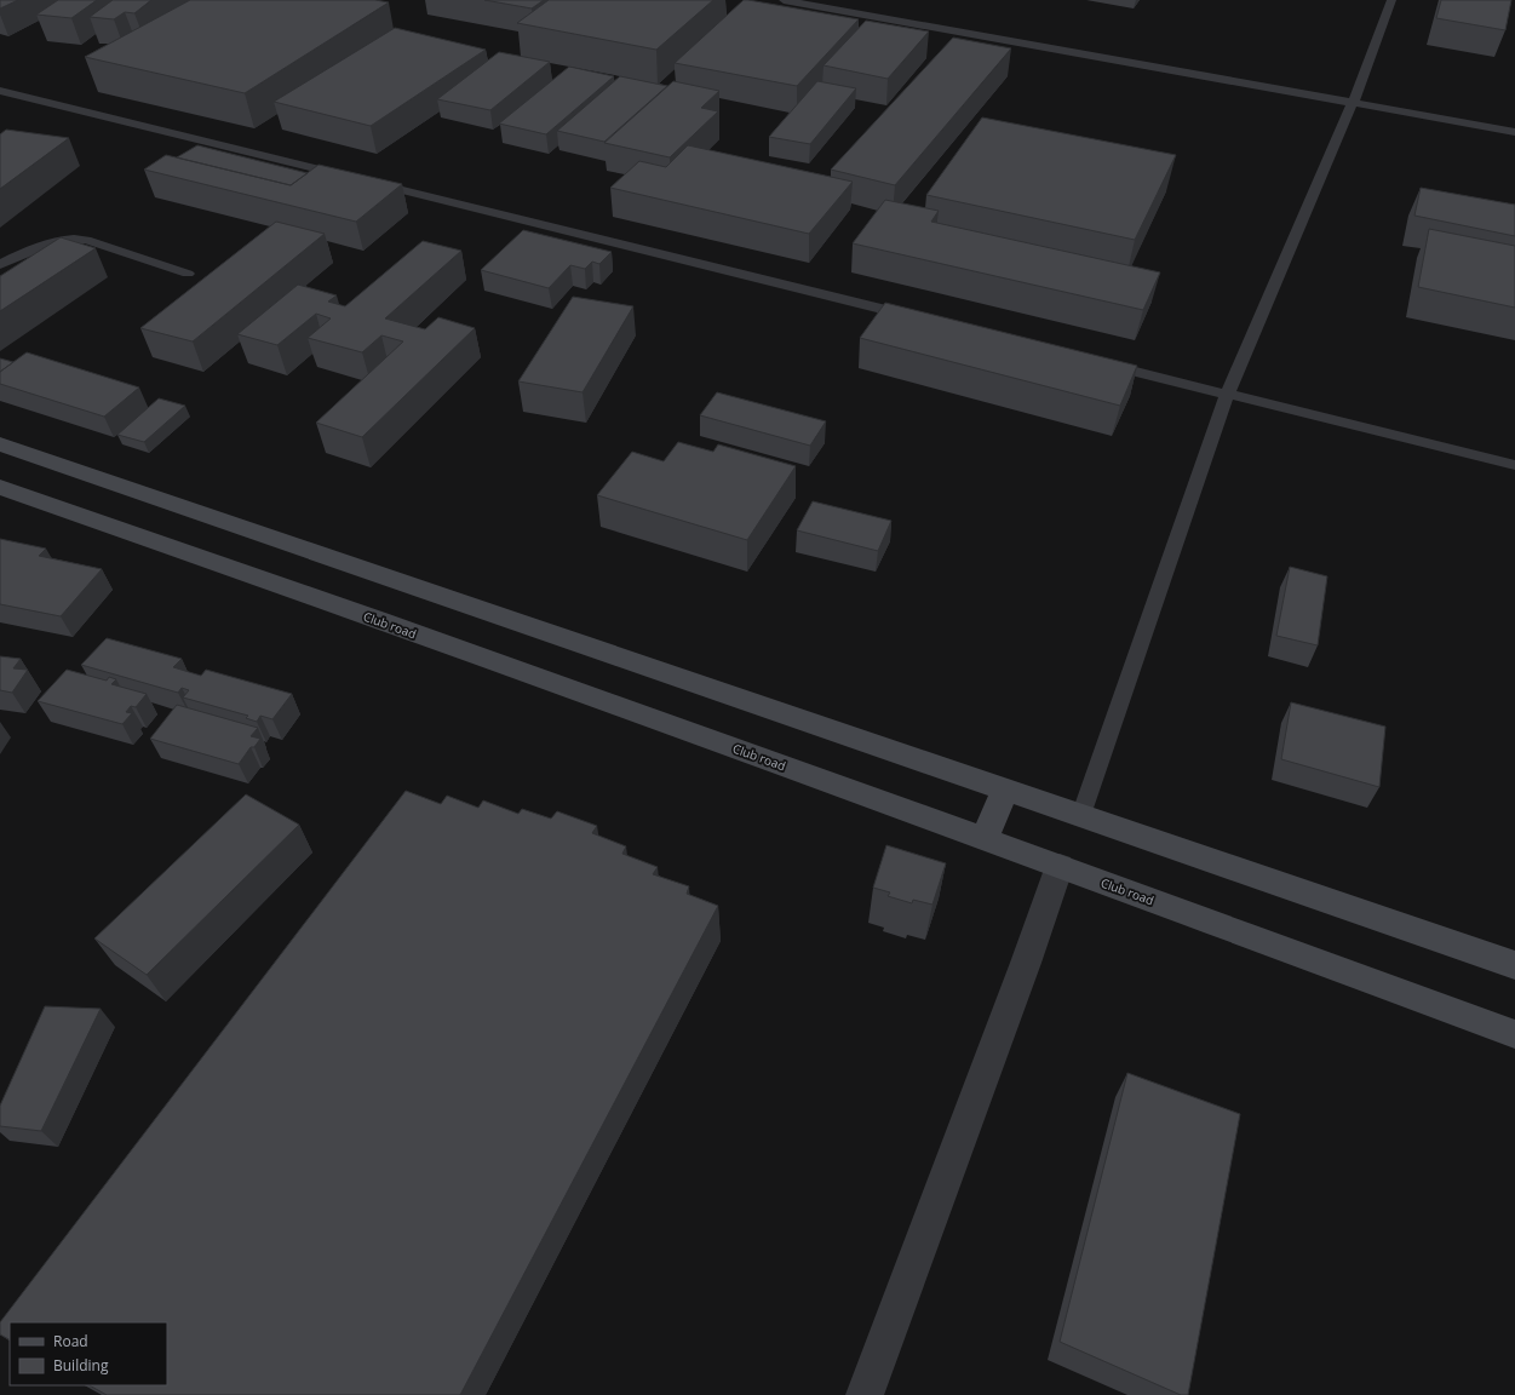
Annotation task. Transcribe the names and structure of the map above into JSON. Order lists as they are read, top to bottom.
{
  "streets": {
    "main road": ["Club road"]
  },
  "legend": ["Road", "Building"]
}
